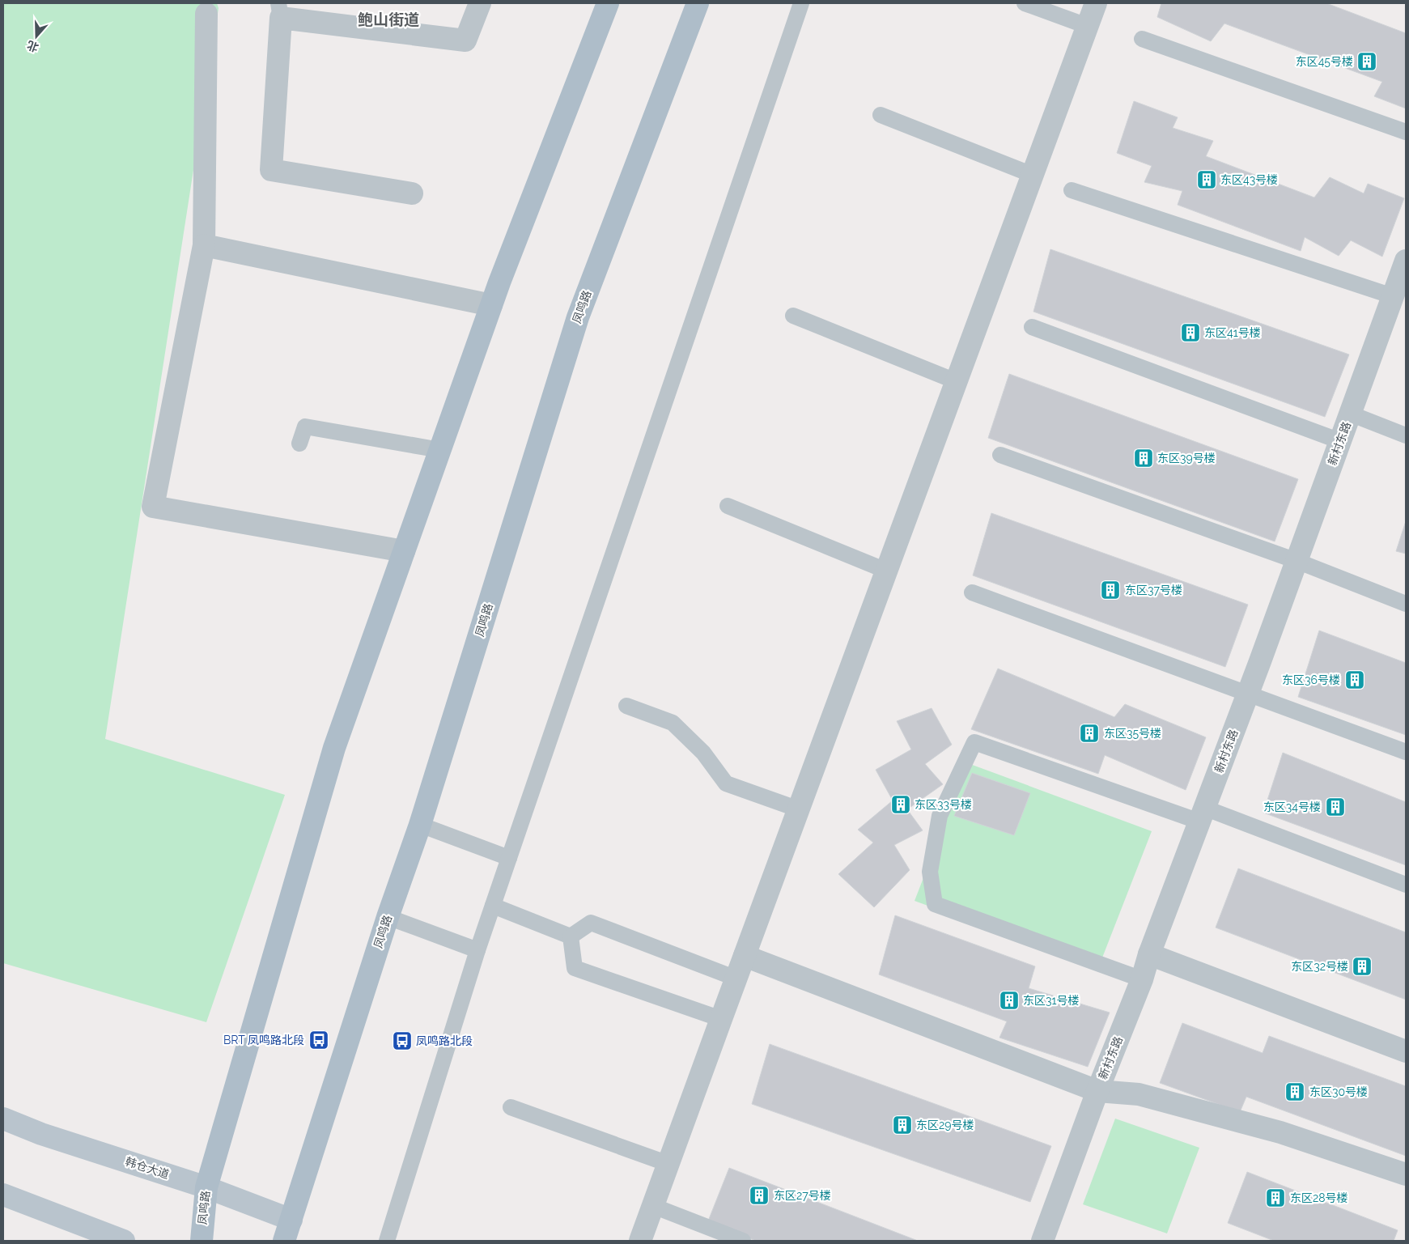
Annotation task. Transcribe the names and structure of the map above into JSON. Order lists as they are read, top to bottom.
{
  "streets": {
    "main road": ["凤鸣路", "韩仓大道"],
    "street": ["新村东路"]
  },
  "crossings": [
    ["凤鸣路", "韩仓大道"]
  ],
  "districts": ["鲍山街道"],
  "places": {
    "building": [
      "东区45号楼",
      "东区43号楼",
      "东区41号楼",
      "东区39号楼",
      "东区37号楼",
      "东区36号楼",
      "东区35号楼",
      "东区33号楼",
      "东区34号楼",
      "东区32号楼",
      "东区31号楼",
      "东区30号楼",
      "东区29号楼",
      "东区27号楼",
      "东区28号楼"
    ],
    "bus stop": ["BRT 凤鸣路北段", "凤鸣路北段"]
  },
  "north": "bottom"
}
